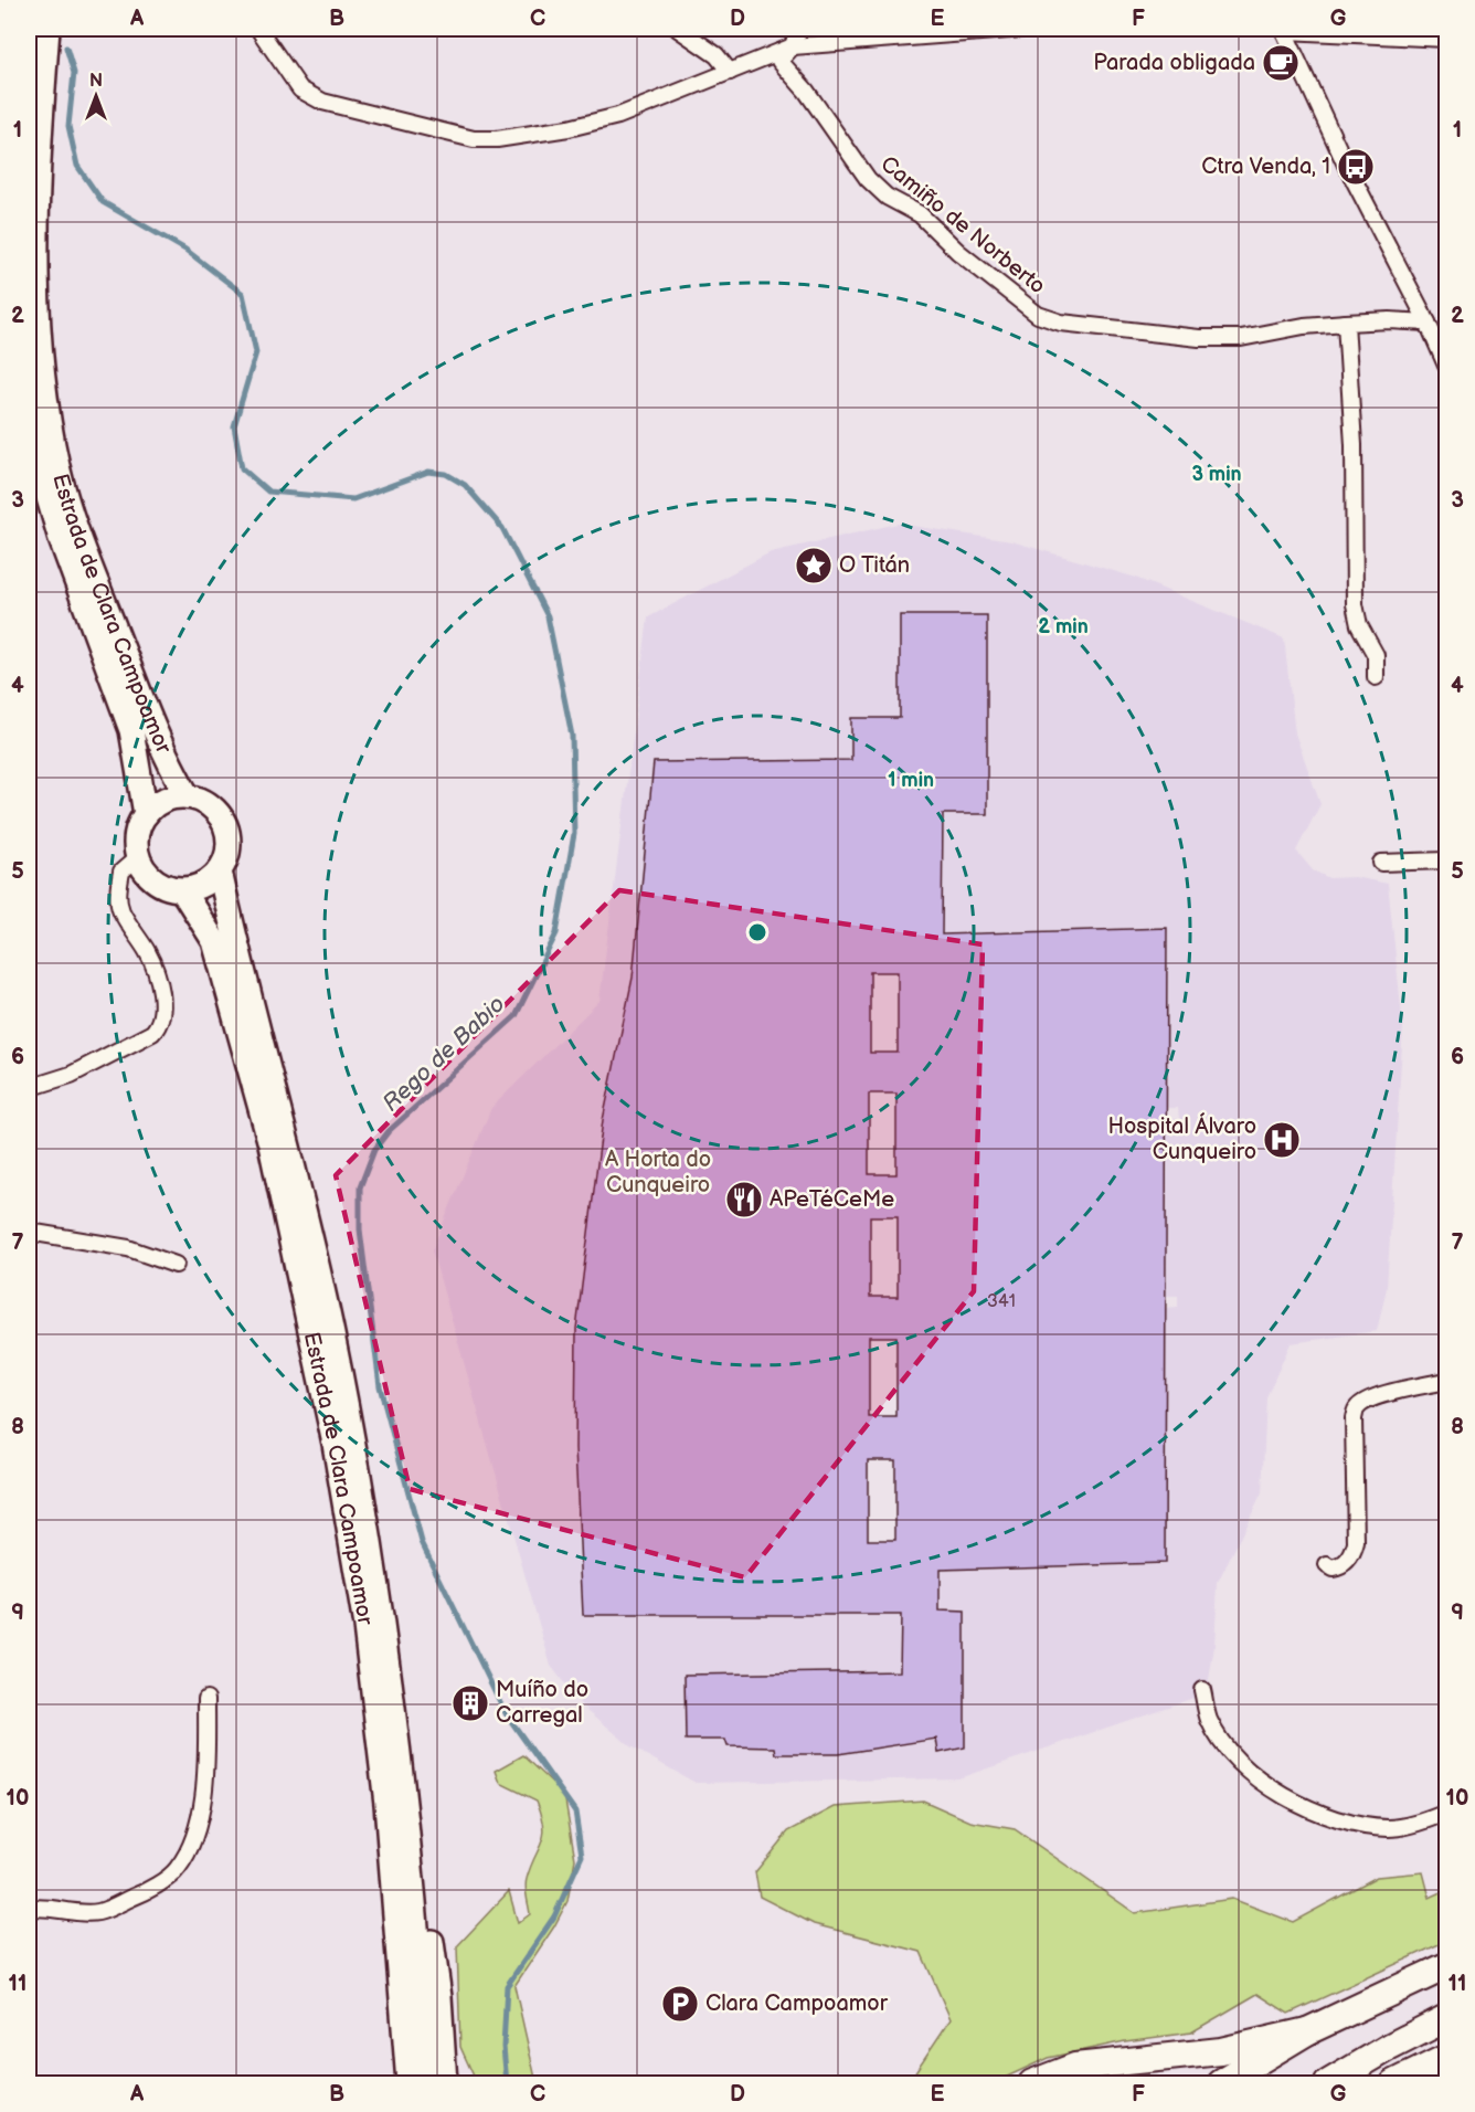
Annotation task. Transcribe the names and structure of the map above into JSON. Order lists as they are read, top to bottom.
{
  "streets": {
    "main road": ["Estrada de Clara Campoamor"],
    "street": ["Camiño de Norberto"]
  },
  "water": ["Rego de Babio"],
  "parks": ["A Horta do Cunqueiro"],
  "places": {
    "cafe": ["Parada obligada"],
    "bus stop": ["Ctra Venda, 1"],
    "place": ["O Titán"],
    "hospital": ["Hospital Álvaro Cunqueiro"],
    "restaurant": ["APeTéCeMe"],
    "building": ["Muíño do Carregal"],
    "parking": ["Clara Campoamor"]
  },
  "house_numbers": ["341"],
  "north": "top",
  "grid": {
    "columns": [
      "A",
      "B",
      "C",
      "D",
      "E",
      "F",
      "G"
    ],
    "rows": [
      "1",
      "2",
      "3",
      "4",
      "5",
      "6",
      "7",
      "8",
      "9",
      "10",
      "11"
    ]
  },
  "rings": ["3 min", "2 min", "1 min"]
}
